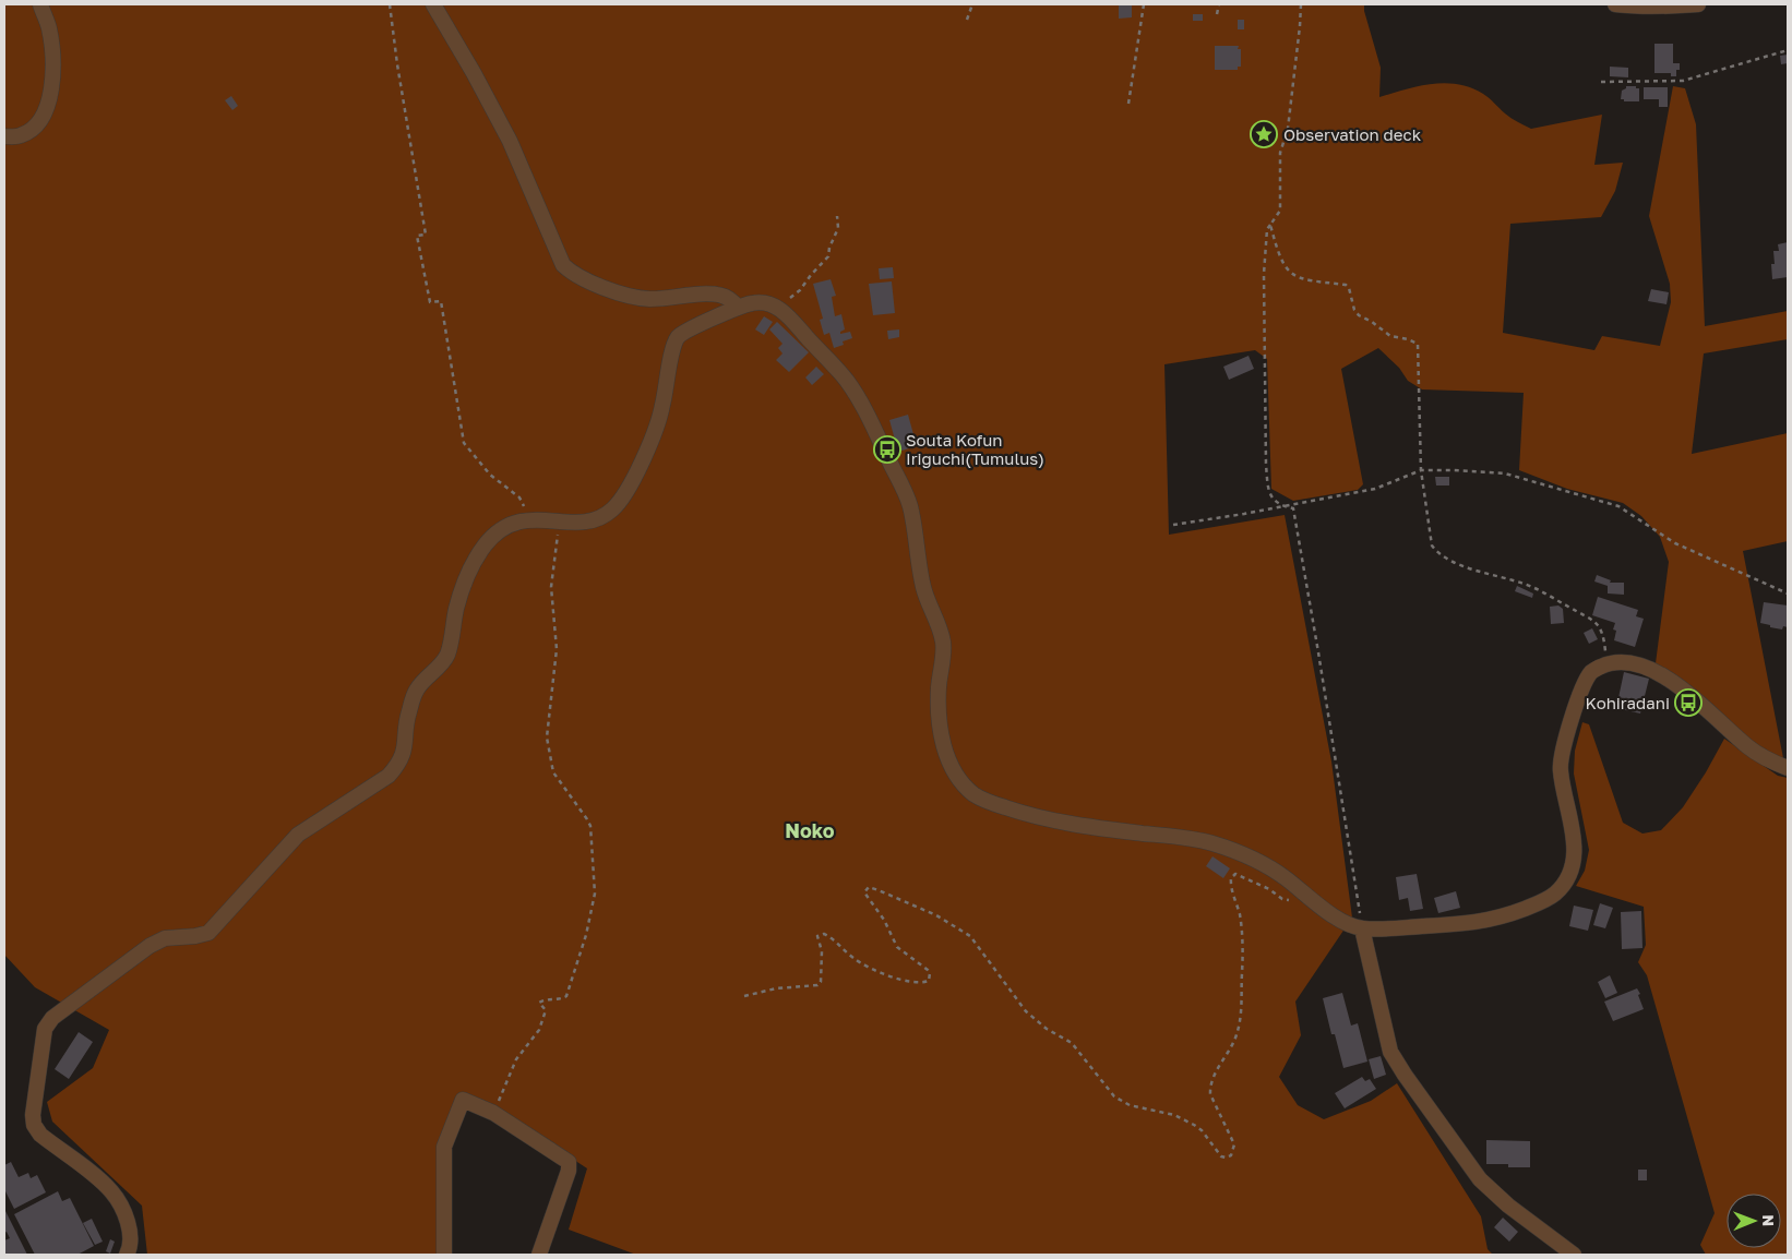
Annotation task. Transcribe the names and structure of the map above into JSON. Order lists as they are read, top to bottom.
{
  "districts": ["Noko"],
  "places": {
    "place": ["Observation deck"],
    "bus stop": ["Souta Kofun Iriguchi(Tumulus)", "Kohiradani"]
  },
  "north": "right"
}
